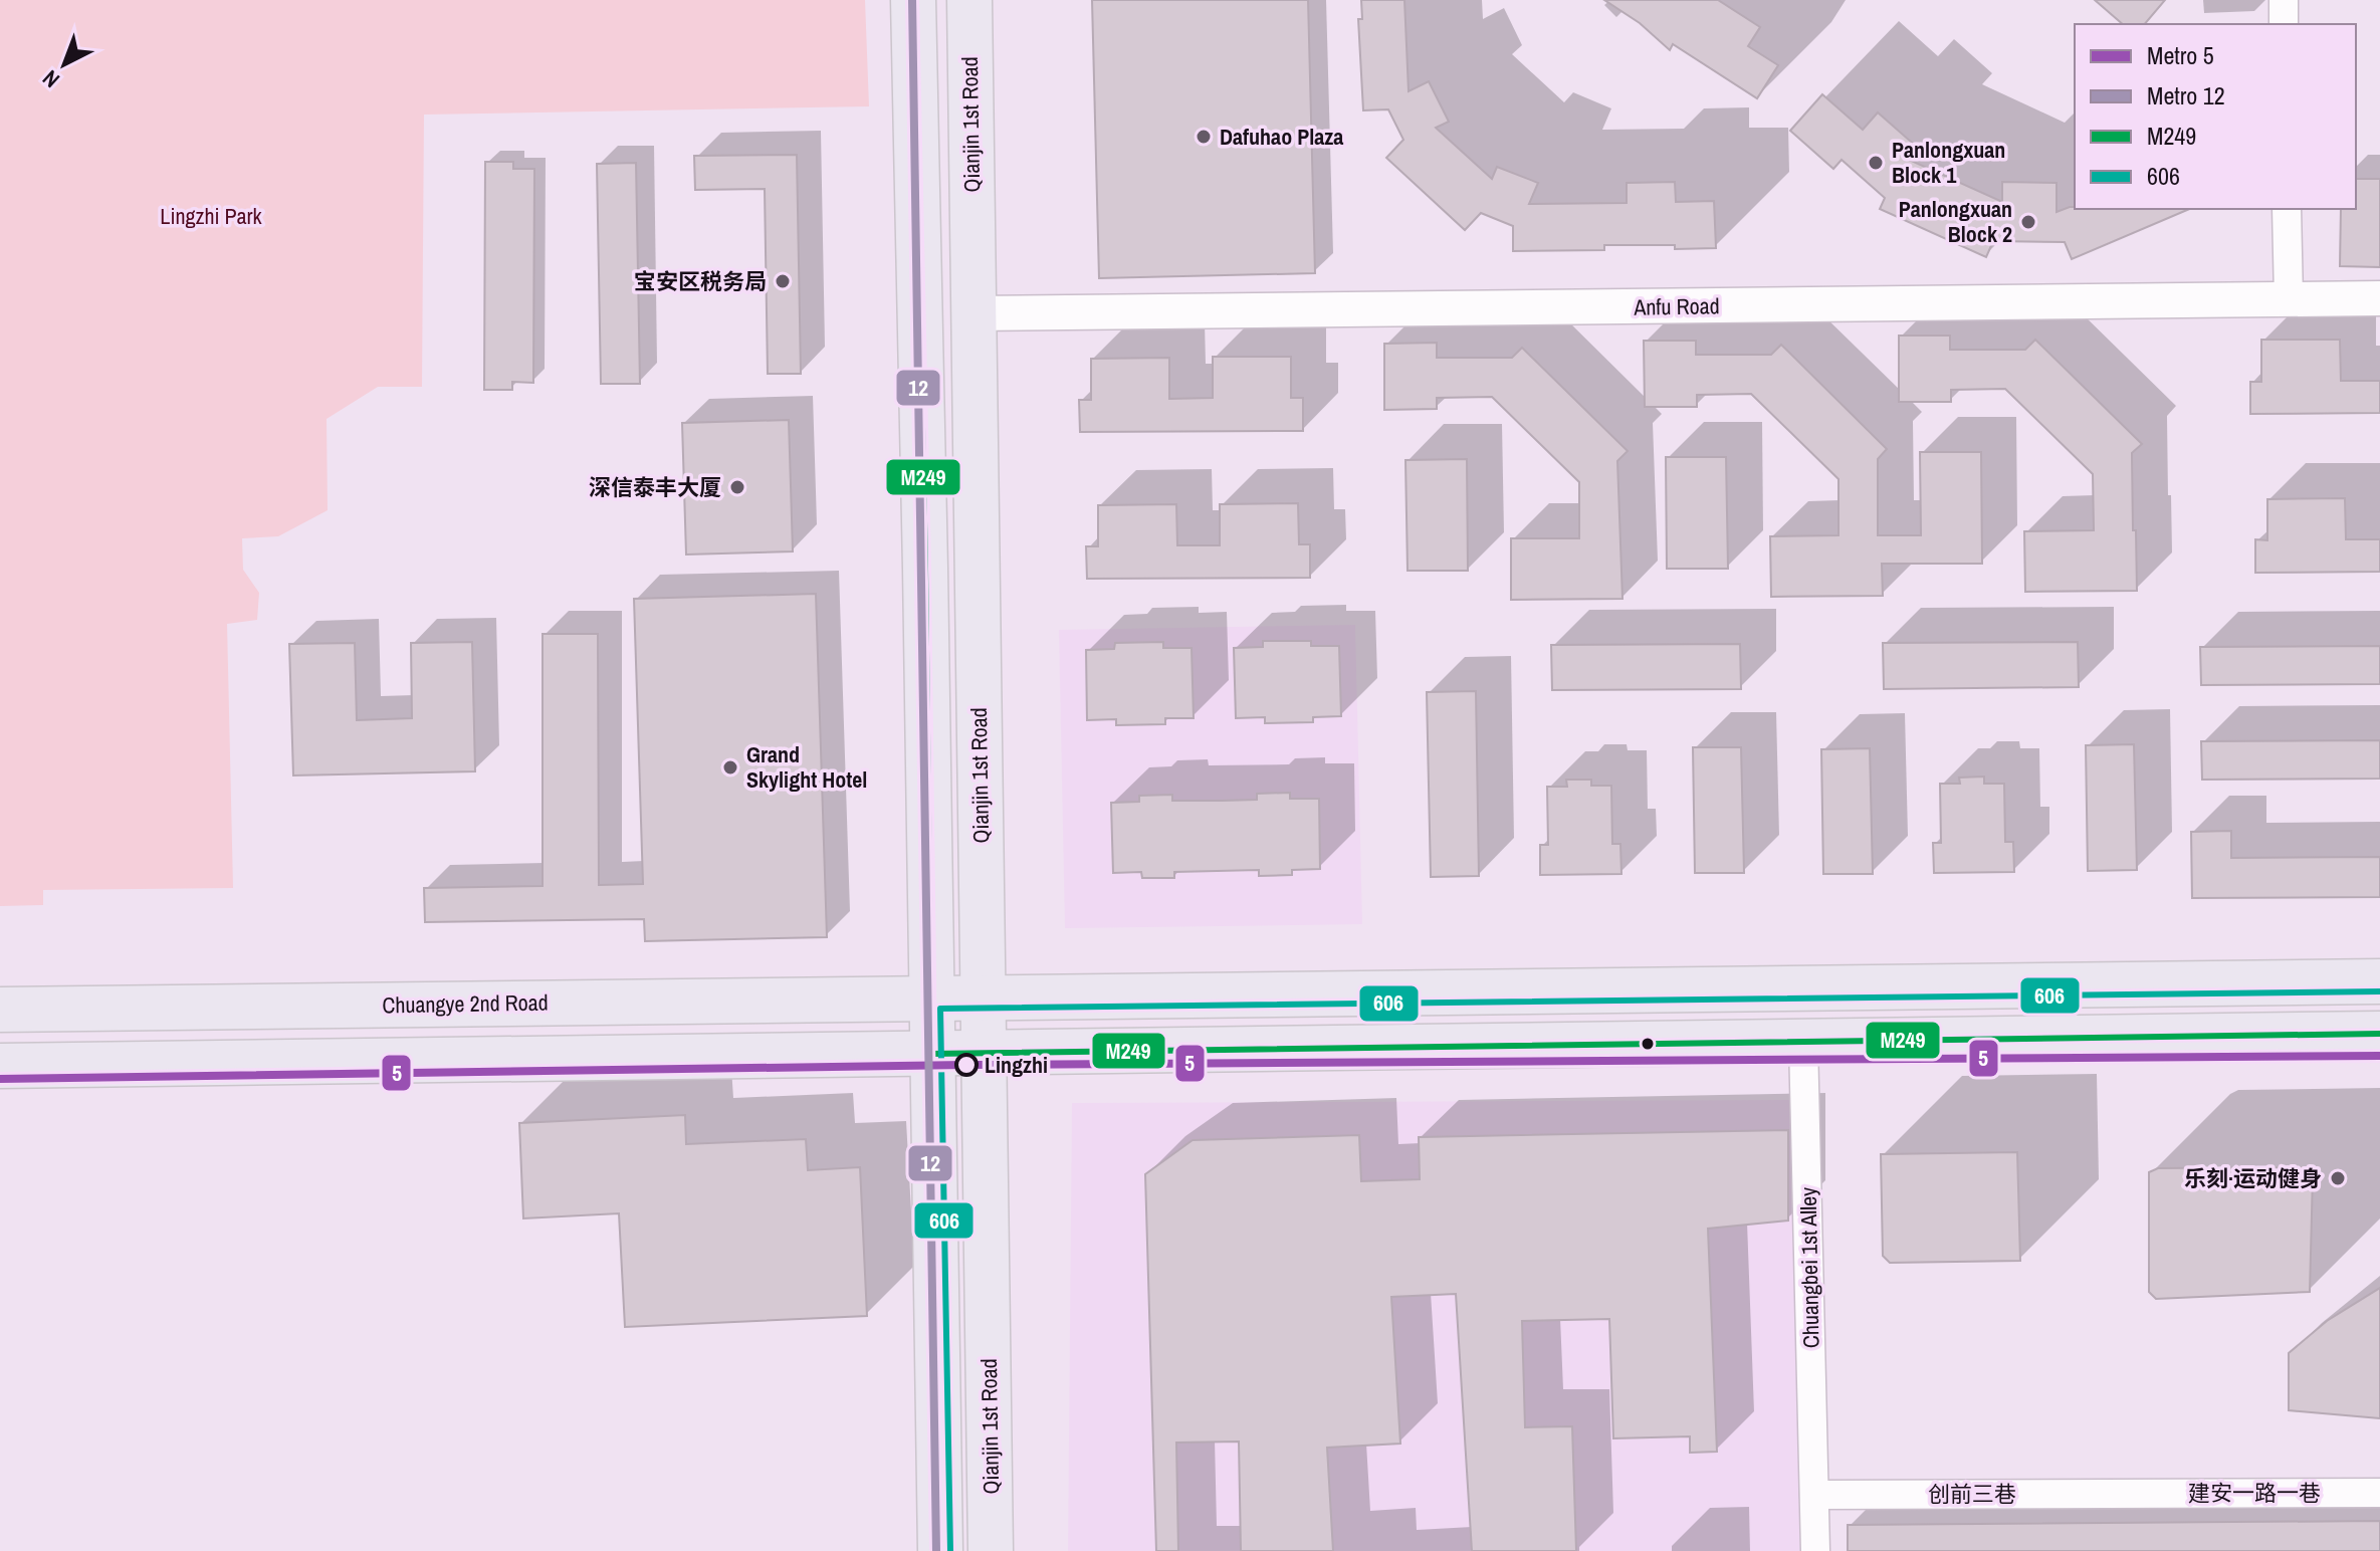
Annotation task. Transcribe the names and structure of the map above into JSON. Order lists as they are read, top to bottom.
{
  "streets": {
    "main road": ["Qianjin 1st Road", "Chuangye 2nd Road"],
    "street": [
      "Anfu Road",
      "Chuangbei 1st Alley",
      "建安一路一巷",
      "创前三巷"
    ]
  },
  "crossings": [
    ["Qianjin 1st Road", "Anfu Road"],
    ["Qianjin 1st Road", "Chuangye 2nd Road"],
    ["Chuangbei 1st Alley", "创前三巷"],
    ["建安一路一巷", "创前三巷"]
  ],
  "parks": ["Lingzhi Park"],
  "places": [
    "Dafuhao Plaza",
    "Panlongxuan Block 1",
    "Panlongxuan Block 2",
    "宝安区税务局",
    "深信泰丰大厦",
    "Grand Skylight Hotel",
    "Lingzhi",
    "乐刻·运动健身"
  ],
  "lines": [
    "metro line 12",
    "transit line M249",
    "transit line 606",
    "metro line 5"
  ],
  "legend": [
    "Metro 5",
    "Metro 12",
    "M249",
    "606"
  ],
  "north": "bottom left"
}
